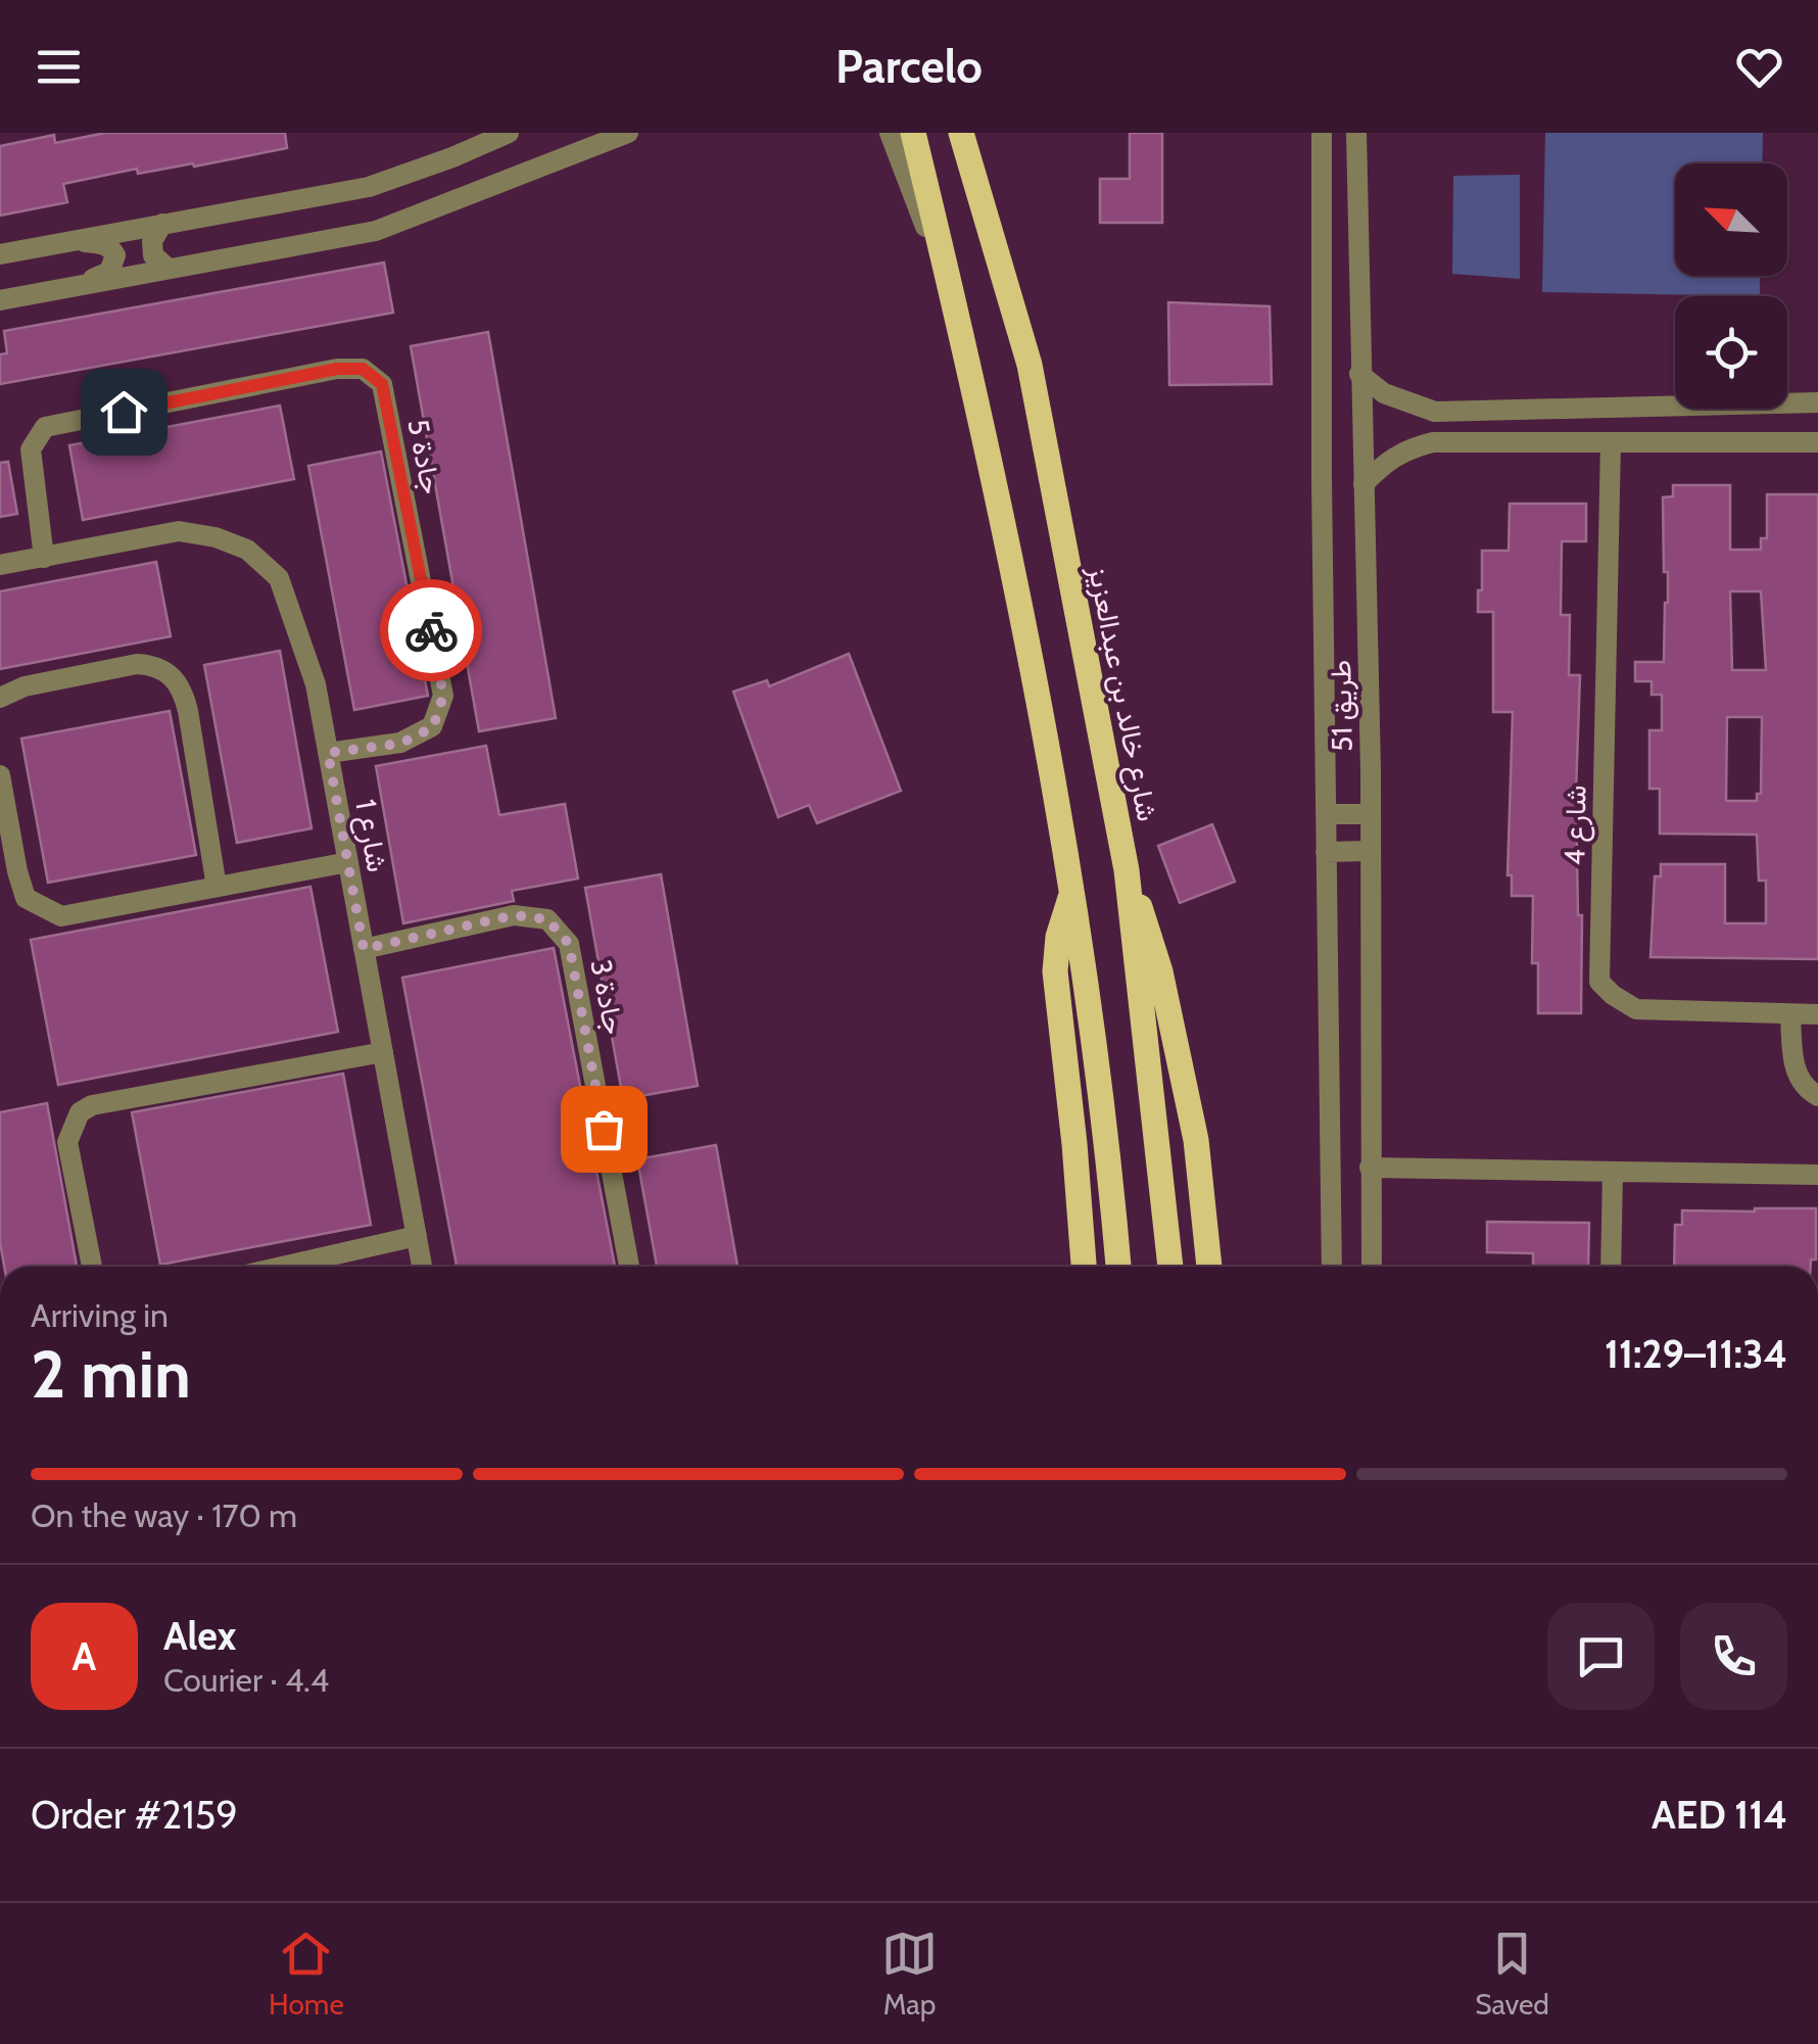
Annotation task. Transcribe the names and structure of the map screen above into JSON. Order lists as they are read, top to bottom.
{
  "streets": {
    "main road": ["شارع خالد بن عبدالعزيز"],
    "street": [
      "جادة 5",
      "طريق 51",
      "شارع 4",
      "شارع 1",
      "جادة 3"
    ]
  },
  "crossings": [
    ["جادة 5", "شارع 1"],
    ["شارع 1", "جادة 3"]
  ],
  "north": "top left",
  "page": {
    "header": "Parcelo",
    "heading": ["2 min", "Arriving in", "11:29–11:34"],
    "panel": [
      "Alex",
      "Courier · 4.4",
      "Order #2159",
      "AED 114"
    ],
    "bar": "On the way · 170 m",
    "round": "A",
    "tabs": ["Home", "Map", "Saved"]
  }
}
